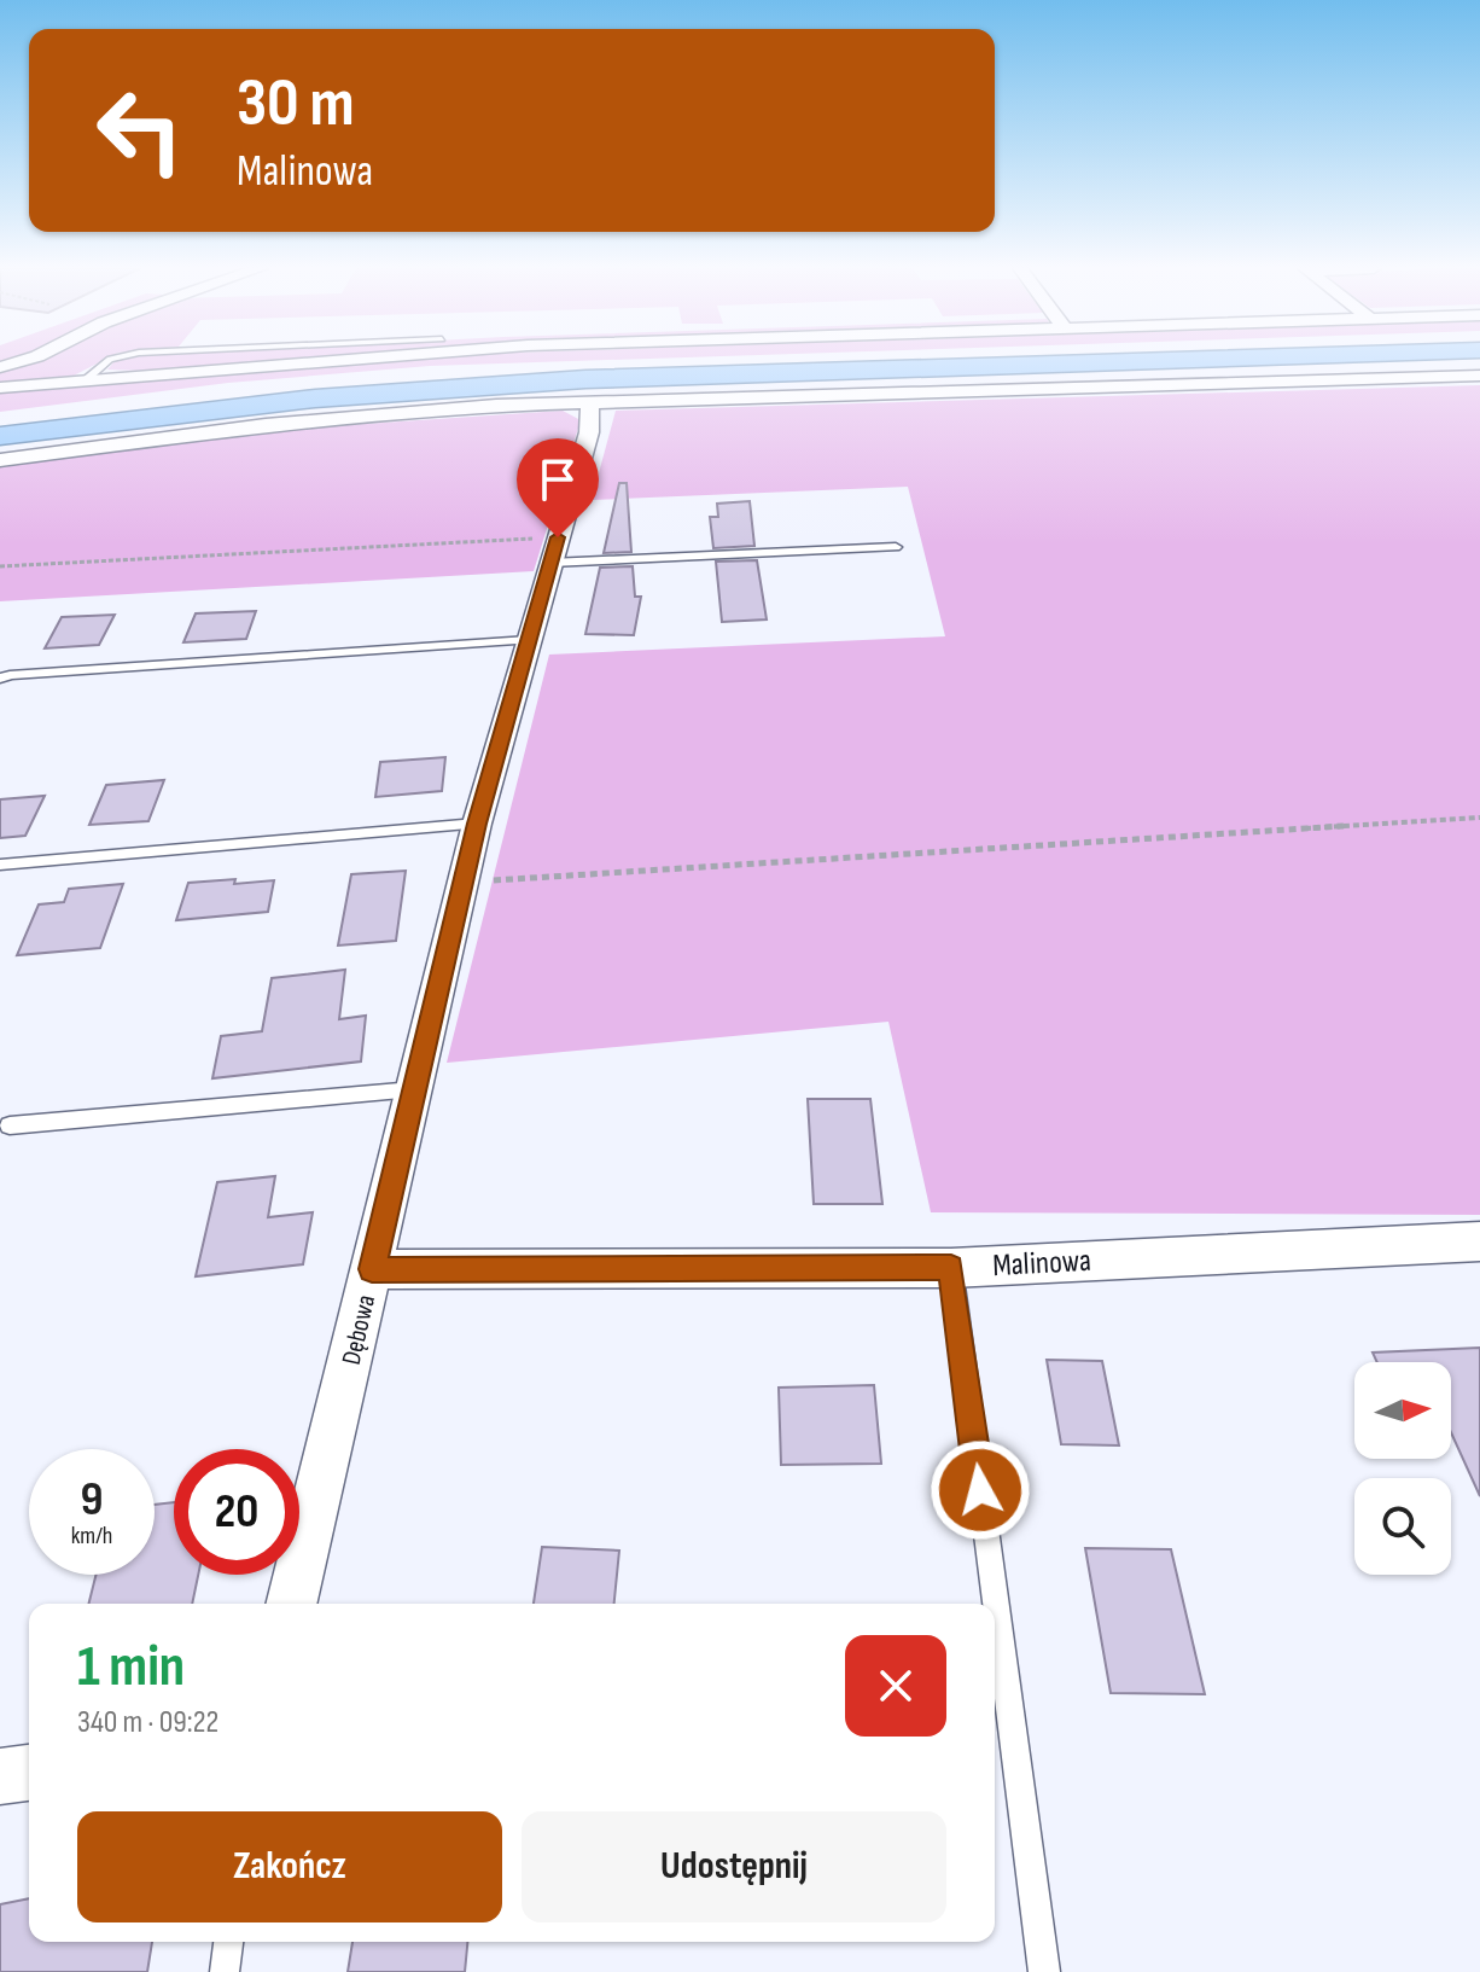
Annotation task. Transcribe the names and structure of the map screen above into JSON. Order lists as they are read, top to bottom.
{
  "streets": {
    "street": ["Malinowa", "Dębowa"]
  },
  "crossings": [
    ["Malinowa", "Dębowa"]
  ],
  "north": "right",
  "page": {
    "turn": ["30 m", "Malinowa"],
    "speed": "9 km/h",
    "limit": "20",
    "heading": ["1 min", "340 m · 09:22"],
    "buttons": ["Zakończ", "Udostępnij"]
  }
}
